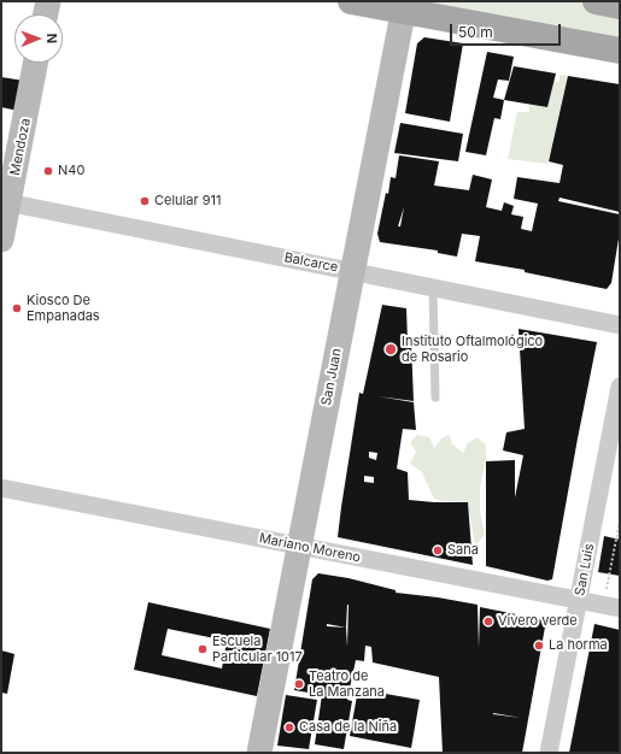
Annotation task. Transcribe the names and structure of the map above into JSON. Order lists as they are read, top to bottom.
{
  "streets": {
    "main road": ["Mendoza", "San Juan"],
    "street": ["Balcarce", "Mariano Moreno", "San Luis"]
  },
  "crossings": [
    ["Mendoza", "Balcarce"],
    ["Balcarce", "San Juan"],
    ["San Juan", "Mariano Moreno"],
    ["Mariano Moreno", "San Luis"]
  ],
  "places": [
    "N40",
    "Celular 911",
    "Kiosco De Empanadas",
    "Instituto Oftalmológico de Rosario",
    "Sana",
    "Vivero verde",
    "La horma",
    "Escuela Particular 1017",
    "Teatro de La Manzana",
    "Casa de la Niña"
  ],
  "scale_bar": "50 m",
  "north": "right"
}
